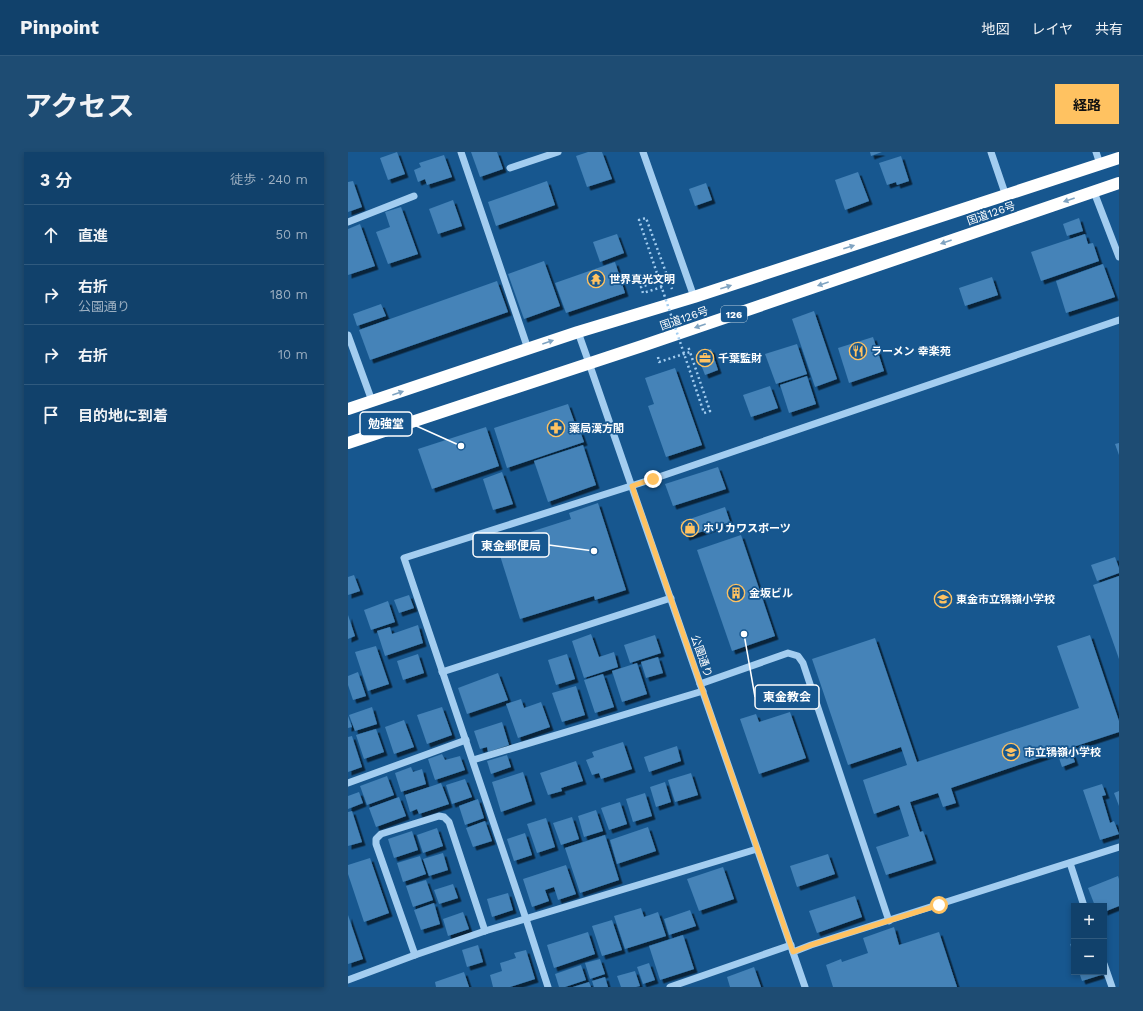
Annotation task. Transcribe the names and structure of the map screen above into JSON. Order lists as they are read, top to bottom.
{
  "streets": {
    "highway": ["国道126号", "126"],
    "street": ["公園通り"]
  },
  "crossings": [
    ["国道126号", "公園通り"]
  ],
  "places": {
    "temple": ["世界真光文明"],
    "restaurant": ["ラーメン 幸楽苑"],
    "office": ["千葉監財"],
    "pharmacy": ["薬局漢方閣"],
    "other": ["勉強堂", "東金郵便局", "東金教会"],
    "shop": ["ホリカワスポーツ"],
    "building": ["金坂ビル"],
    "school or university": ["東金市立鴇嶺小学校", "市立鴇嶺小学校"]
  },
  "page": {
    "header": "Pinpoint",
    "nav": ["地図", "レイヤ", "共有"],
    "title": "アクセス",
    "buttons": "経路",
    "heading": ["3 分", "徒歩 · 240 m"],
    "list": [
      ["直進", "50 m"],
      ["右折", "公園通り", "180 m"],
      ["右折", "10 m"],
      "目的地に到着"
    ],
    "map_buttons": ["+", "−"]
  }
}
